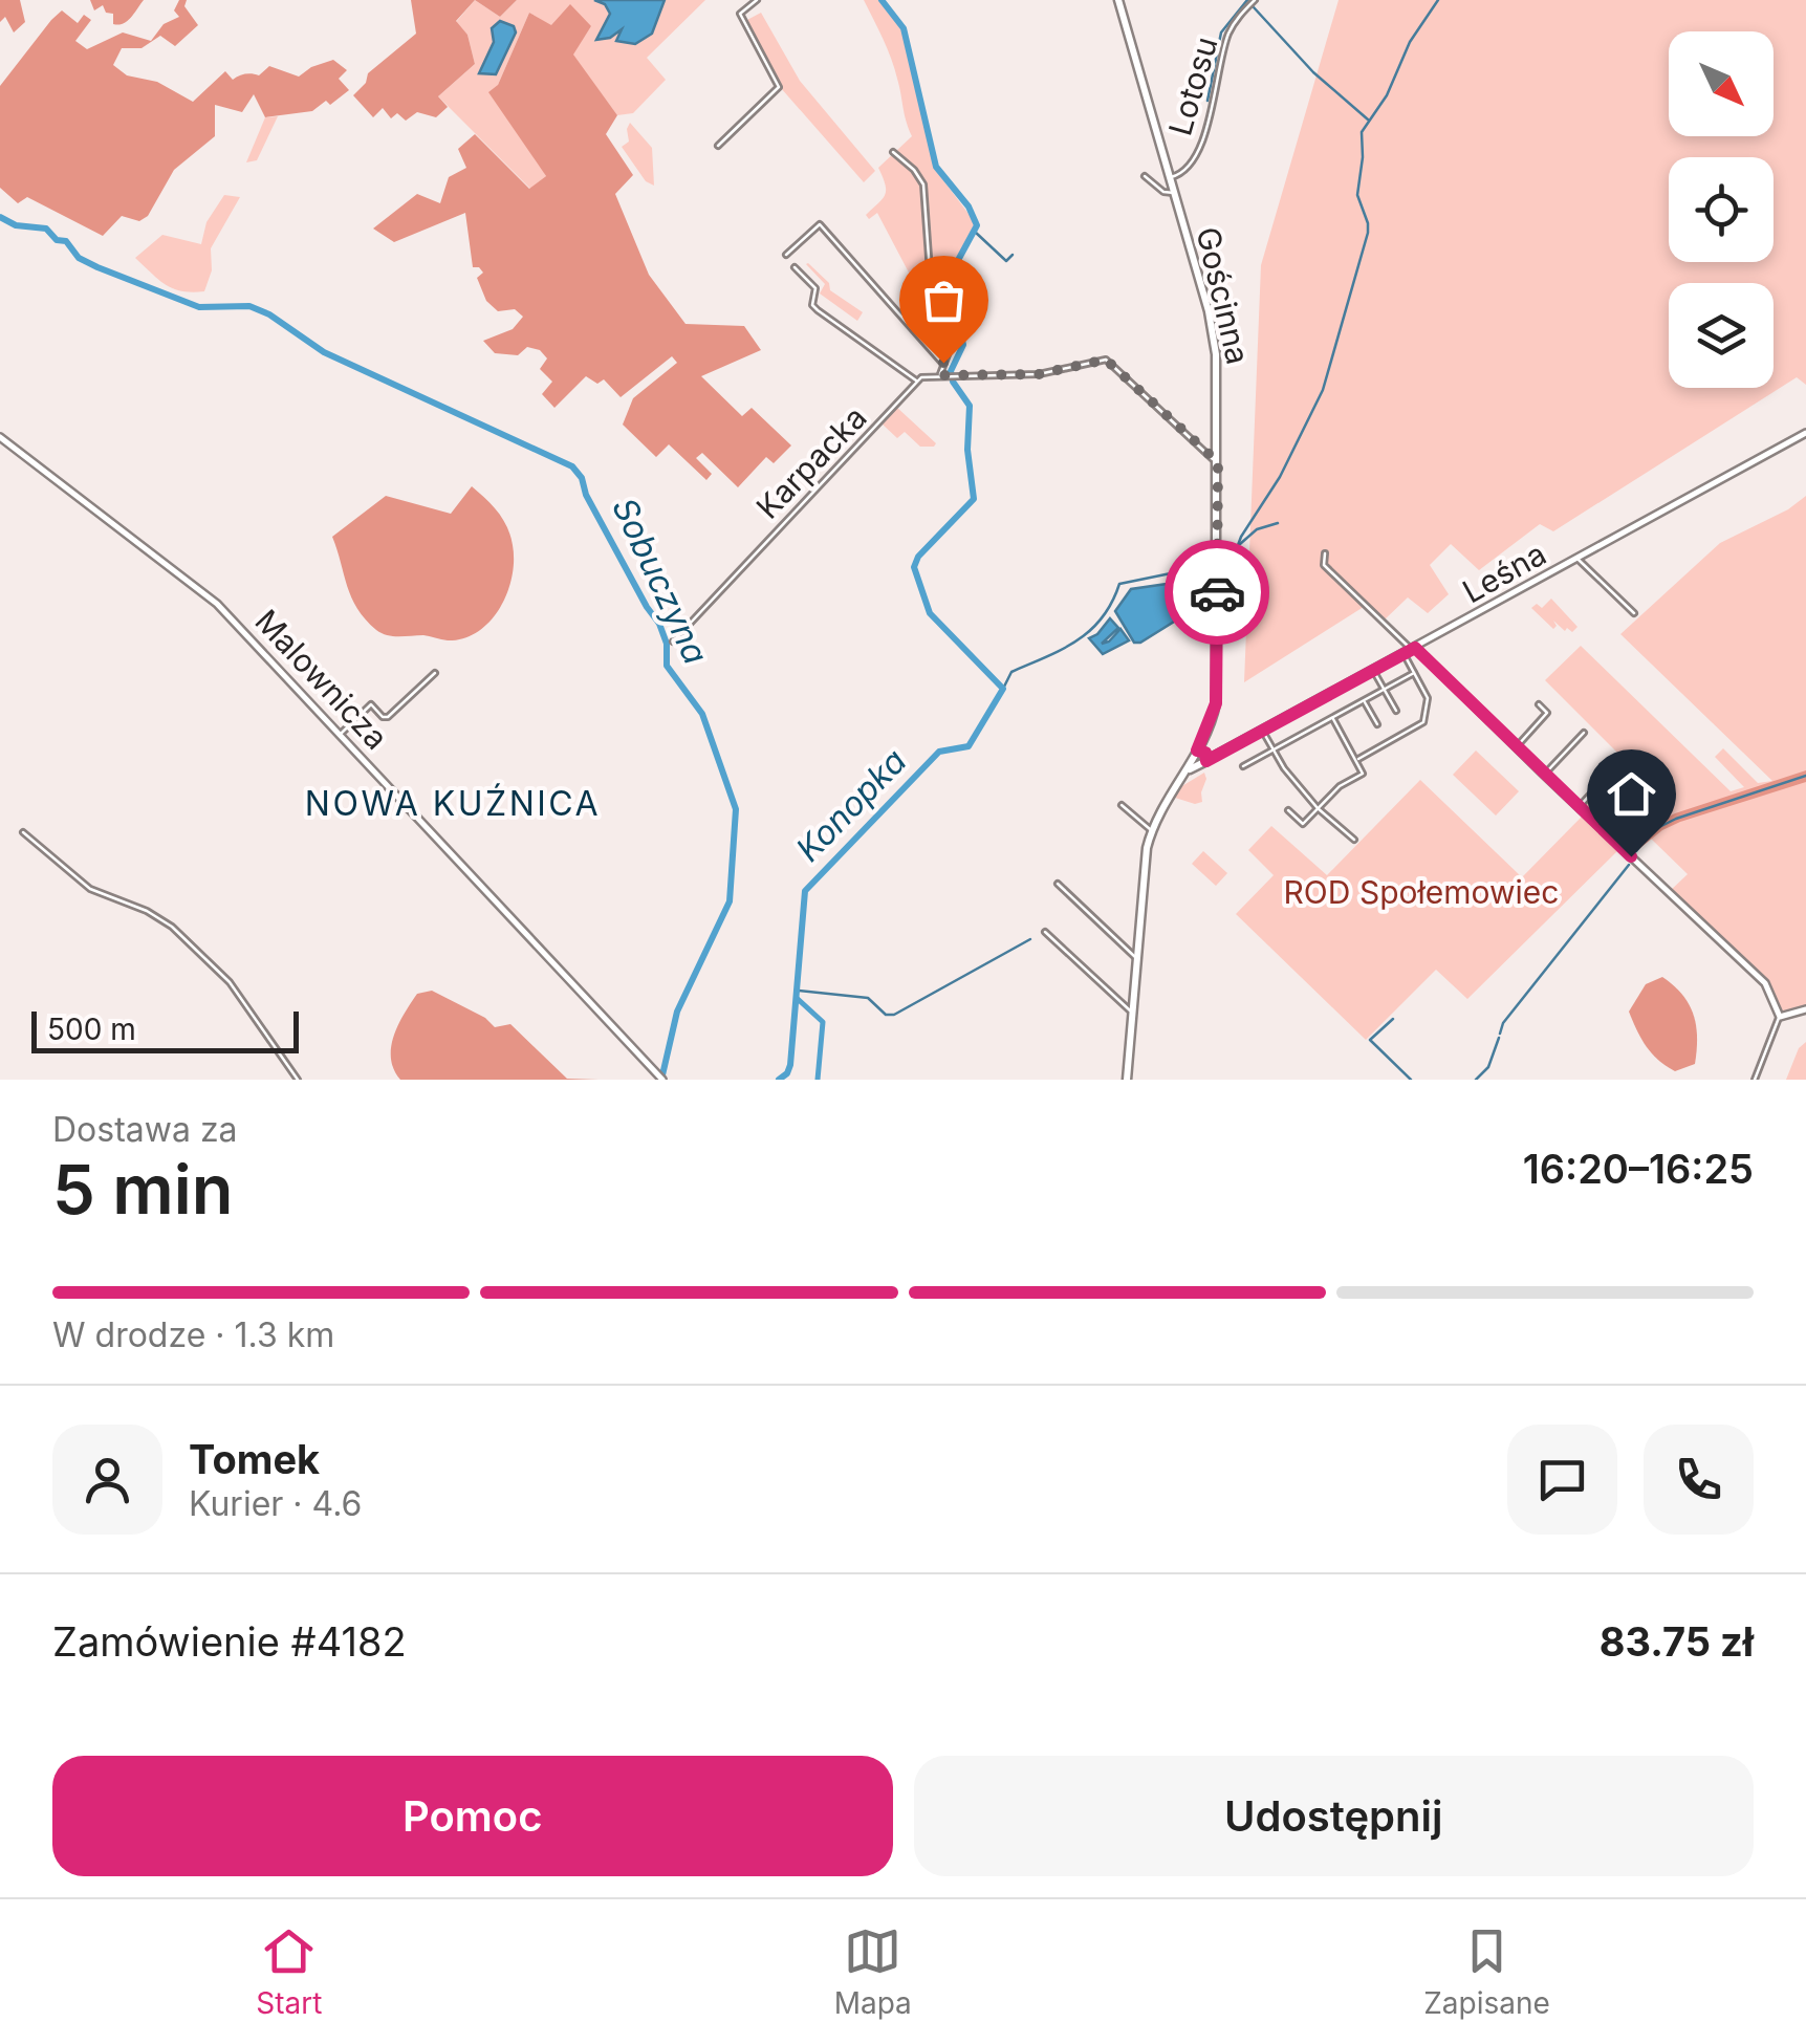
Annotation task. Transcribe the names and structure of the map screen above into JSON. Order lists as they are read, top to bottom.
{
  "streets": {
    "main road": ["Gościnna"],
    "street": [
      "Lotosu",
      "Karpacka",
      "Leśna",
      "Malownicza"
    ]
  },
  "crossings": [
    ["Lotosu", "Gościnna"],
    ["Gościnna", "Leśna"]
  ],
  "districts": ["NOWA KUŹNICA"],
  "water": ["Sobuczyna", "Konopka"],
  "parks": ["ROD Społemowiec"],
  "scale_bar": "500 m",
  "north": "bottom right",
  "page": {
    "scale": "500 m",
    "heading": ["5 min", "Dostawa za", "16:20–16:25"],
    "panel": [
      "Tomek",
      "Kurier · 4.6",
      "Zamówienie #4182",
      "83.75 zł"
    ],
    "bar": "W drodze · 1.3 km",
    "buttons": ["Pomoc", "Udostępnij"],
    "tabs": ["Start", "Mapa", "Zapisane"]
  }
}
